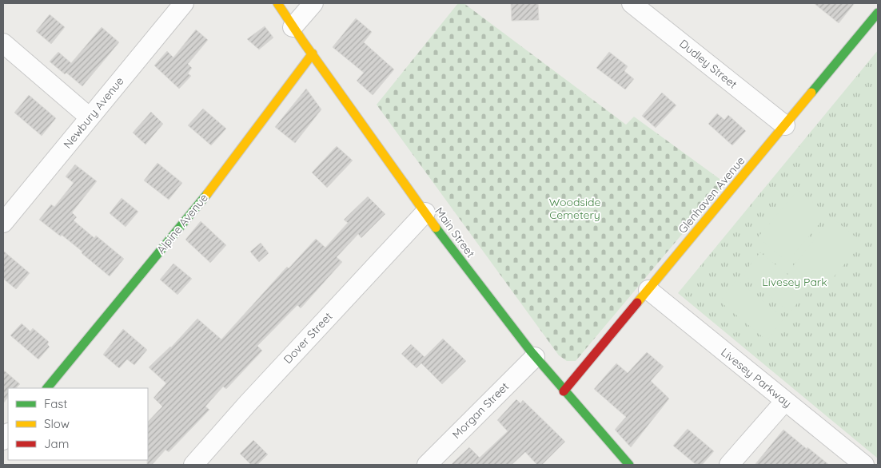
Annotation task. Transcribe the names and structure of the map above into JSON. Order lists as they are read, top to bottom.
{
  "streets": {
    "street": [
      "Dudley Street",
      "Newbury Avenue",
      "Glenhaven Avenue",
      "Alpine Avenue",
      "Main Street",
      "Dover Street",
      "Livesey Parkway",
      "Morgan Street"
    ]
  },
  "crossings": [
    ["Dudley Street", "Glenhaven Avenue"],
    ["Glenhaven Avenue", "Main Street"],
    ["Glenhaven Avenue", "Livesey Parkway"],
    ["Alpine Avenue", "Main Street"],
    ["Main Street", "Dover Street"],
    ["Main Street", "Morgan Street"]
  ],
  "parks": ["Woodside Cemetery", "Livesey Park"],
  "legend": ["Fast", "Slow", "Jam"]
}
